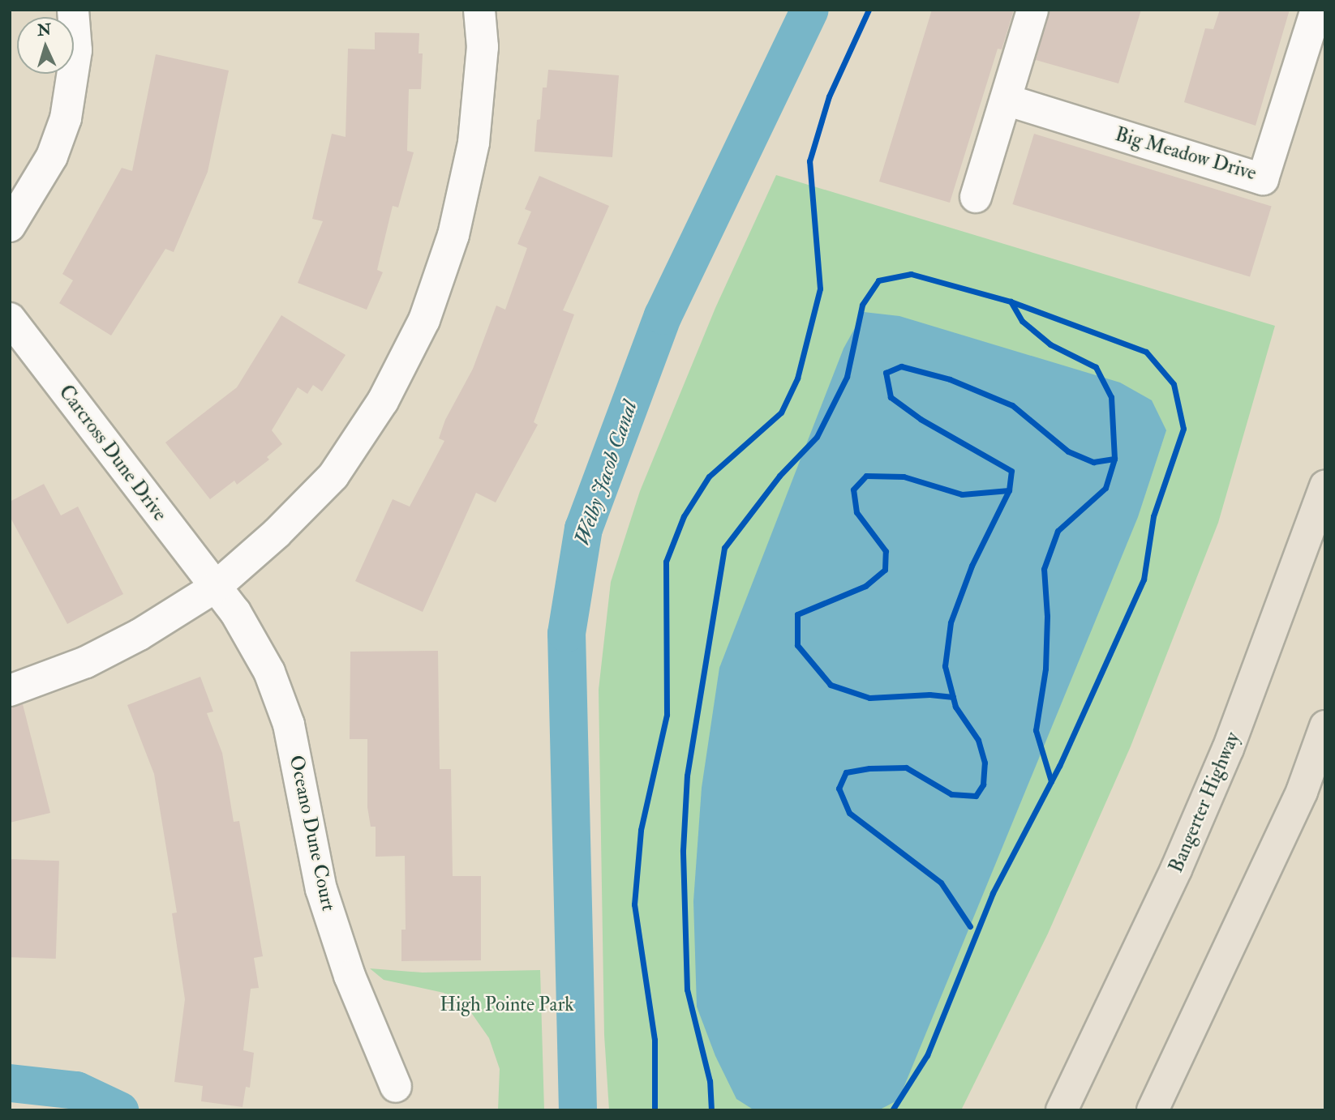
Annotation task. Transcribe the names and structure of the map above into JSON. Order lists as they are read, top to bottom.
{
  "streets": {
    "highway": ["Bangerter Highway"],
    "street": ["Big Meadow Drive", "Carcross Dune Drive", "Oceano Dune Court"]
  },
  "crossings": [
    ["Carcross Dune Drive", "Oceano Dune Court"]
  ],
  "water": ["Welby Jacob Canal"],
  "parks": ["High Pointe Park"],
  "north": "top"
}
